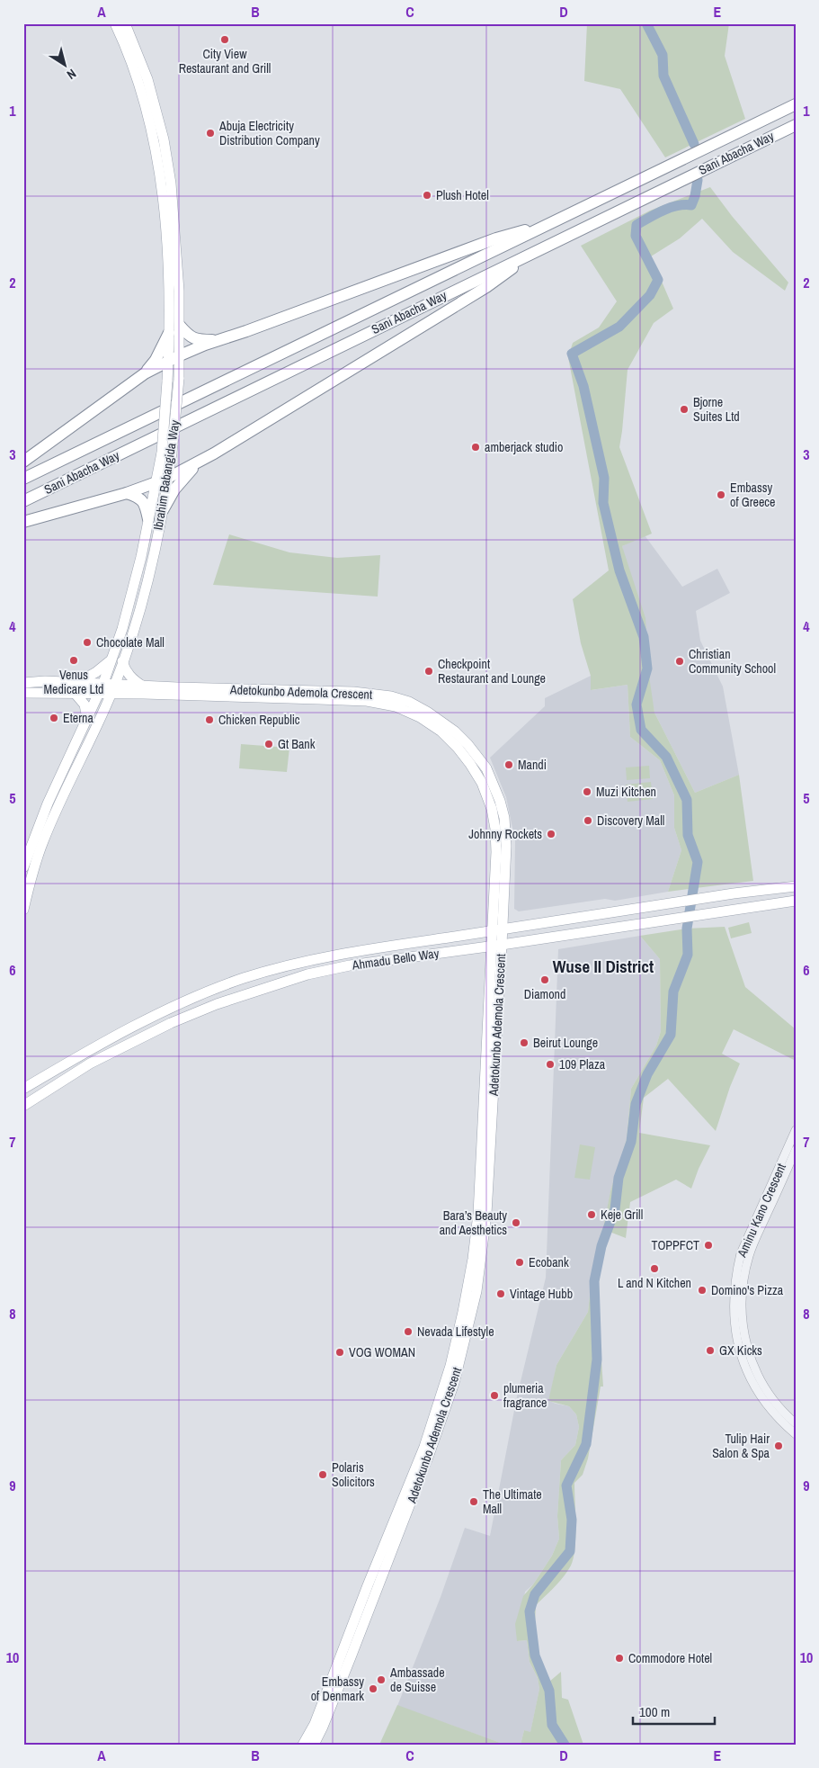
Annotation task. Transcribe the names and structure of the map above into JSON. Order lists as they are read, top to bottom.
{
  "streets": {
    "highway": ["Sani Abacha Way"],
    "main road": ["Ibrahim Babangida Way", "Adetokunbo Ademola Crescent", "Ahmadu Bello Way"],
    "street": ["Aminu Kano Crescent"]
  },
  "crossings": [
    ["Ibrahim Babangida Way", "Adetokunbo Ademola Crescent"],
    ["Adetokunbo Ademola Crescent", "Ahmadu Bello Way"]
  ],
  "districts": ["Wuse II District"],
  "places": [
    "City View Restaurant and Grill",
    "Abuja Electricity Distribution Company",
    "Plush Hotel",
    "Bjorne Suites Ltd",
    "amberjack studio",
    "Embassy of Greece",
    "Chocolate Mall",
    "Venus Medicare Ltd",
    "Christian Community School",
    "Checkpoint Restaurant and Lounge",
    "Eterna",
    "Chicken Republic",
    "Gt Bank",
    "Mandi",
    "Muzi Kitchen",
    "Discovery Mall",
    "Johnny Rockets",
    "Diamond",
    "Beirut Lounge",
    "109 Plaza",
    "Keje Grill",
    "Bara’s Beauty and Aesthetics",
    "TOPPFCT",
    "Ecobank",
    "L and N Kitchen",
    "Domino's Pizza",
    "Vintage Hubb",
    "Nevada Lifestyle",
    "GX Kicks",
    "VOG WOMAN",
    "plumeria fragrance",
    "Tulip Hair Salon & Spa",
    "Polaris Solicitors",
    "The Ultimate Mall",
    "Commodore Hotel",
    "Ambassade de Suisse",
    "Embassy of Denmark"
  ],
  "scale_bar": "100 m",
  "north": "bottom right",
  "grid": {
    "columns": [
      "A",
      "B",
      "C",
      "D",
      "E"
    ],
    "rows": [
      "1",
      "2",
      "3",
      "4",
      "5",
      "6",
      "7",
      "8",
      "9",
      "10"
    ]
  }
}
